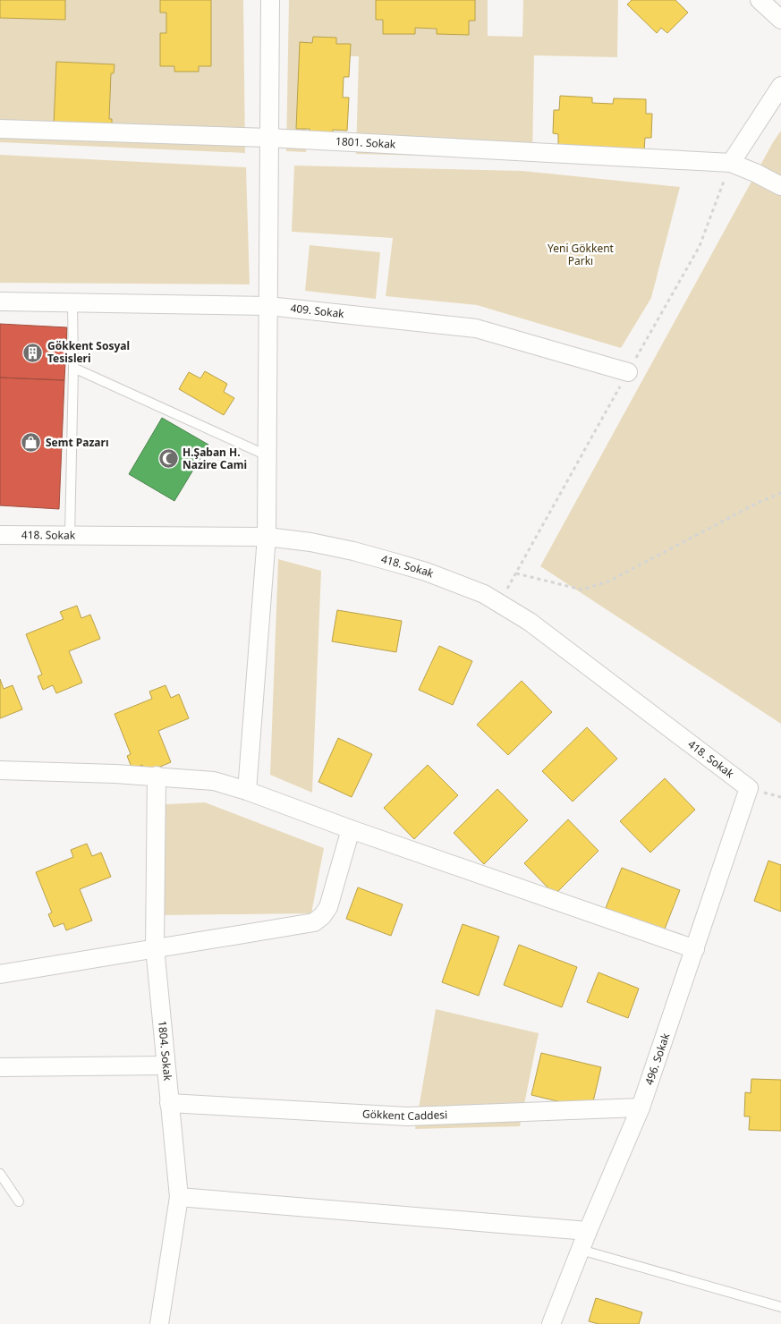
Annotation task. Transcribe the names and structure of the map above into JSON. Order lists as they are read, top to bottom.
{
  "streets": {
    "street": [
      "1801. Sokak",
      "409. Sokak",
      "418. Sokak",
      "1804. Sokak",
      "496. Sokak",
      "Gökkent Caddesi"
    ]
  },
  "crossings": [
    ["418. Sokak", "496. Sokak"],
    ["1804. Sokak", "Gökkent Caddesi"],
    ["496. Sokak", "Gökkent Caddesi"]
  ],
  "parks": ["Yeni Gökkent Parkı"],
  "places": {
    "building": ["Gökkent Sosyal Tesisleri"],
    "shop": ["Semt Pazarı"],
    "mosque": ["H.Şaban H. Nazire Cami"]
  }
}
